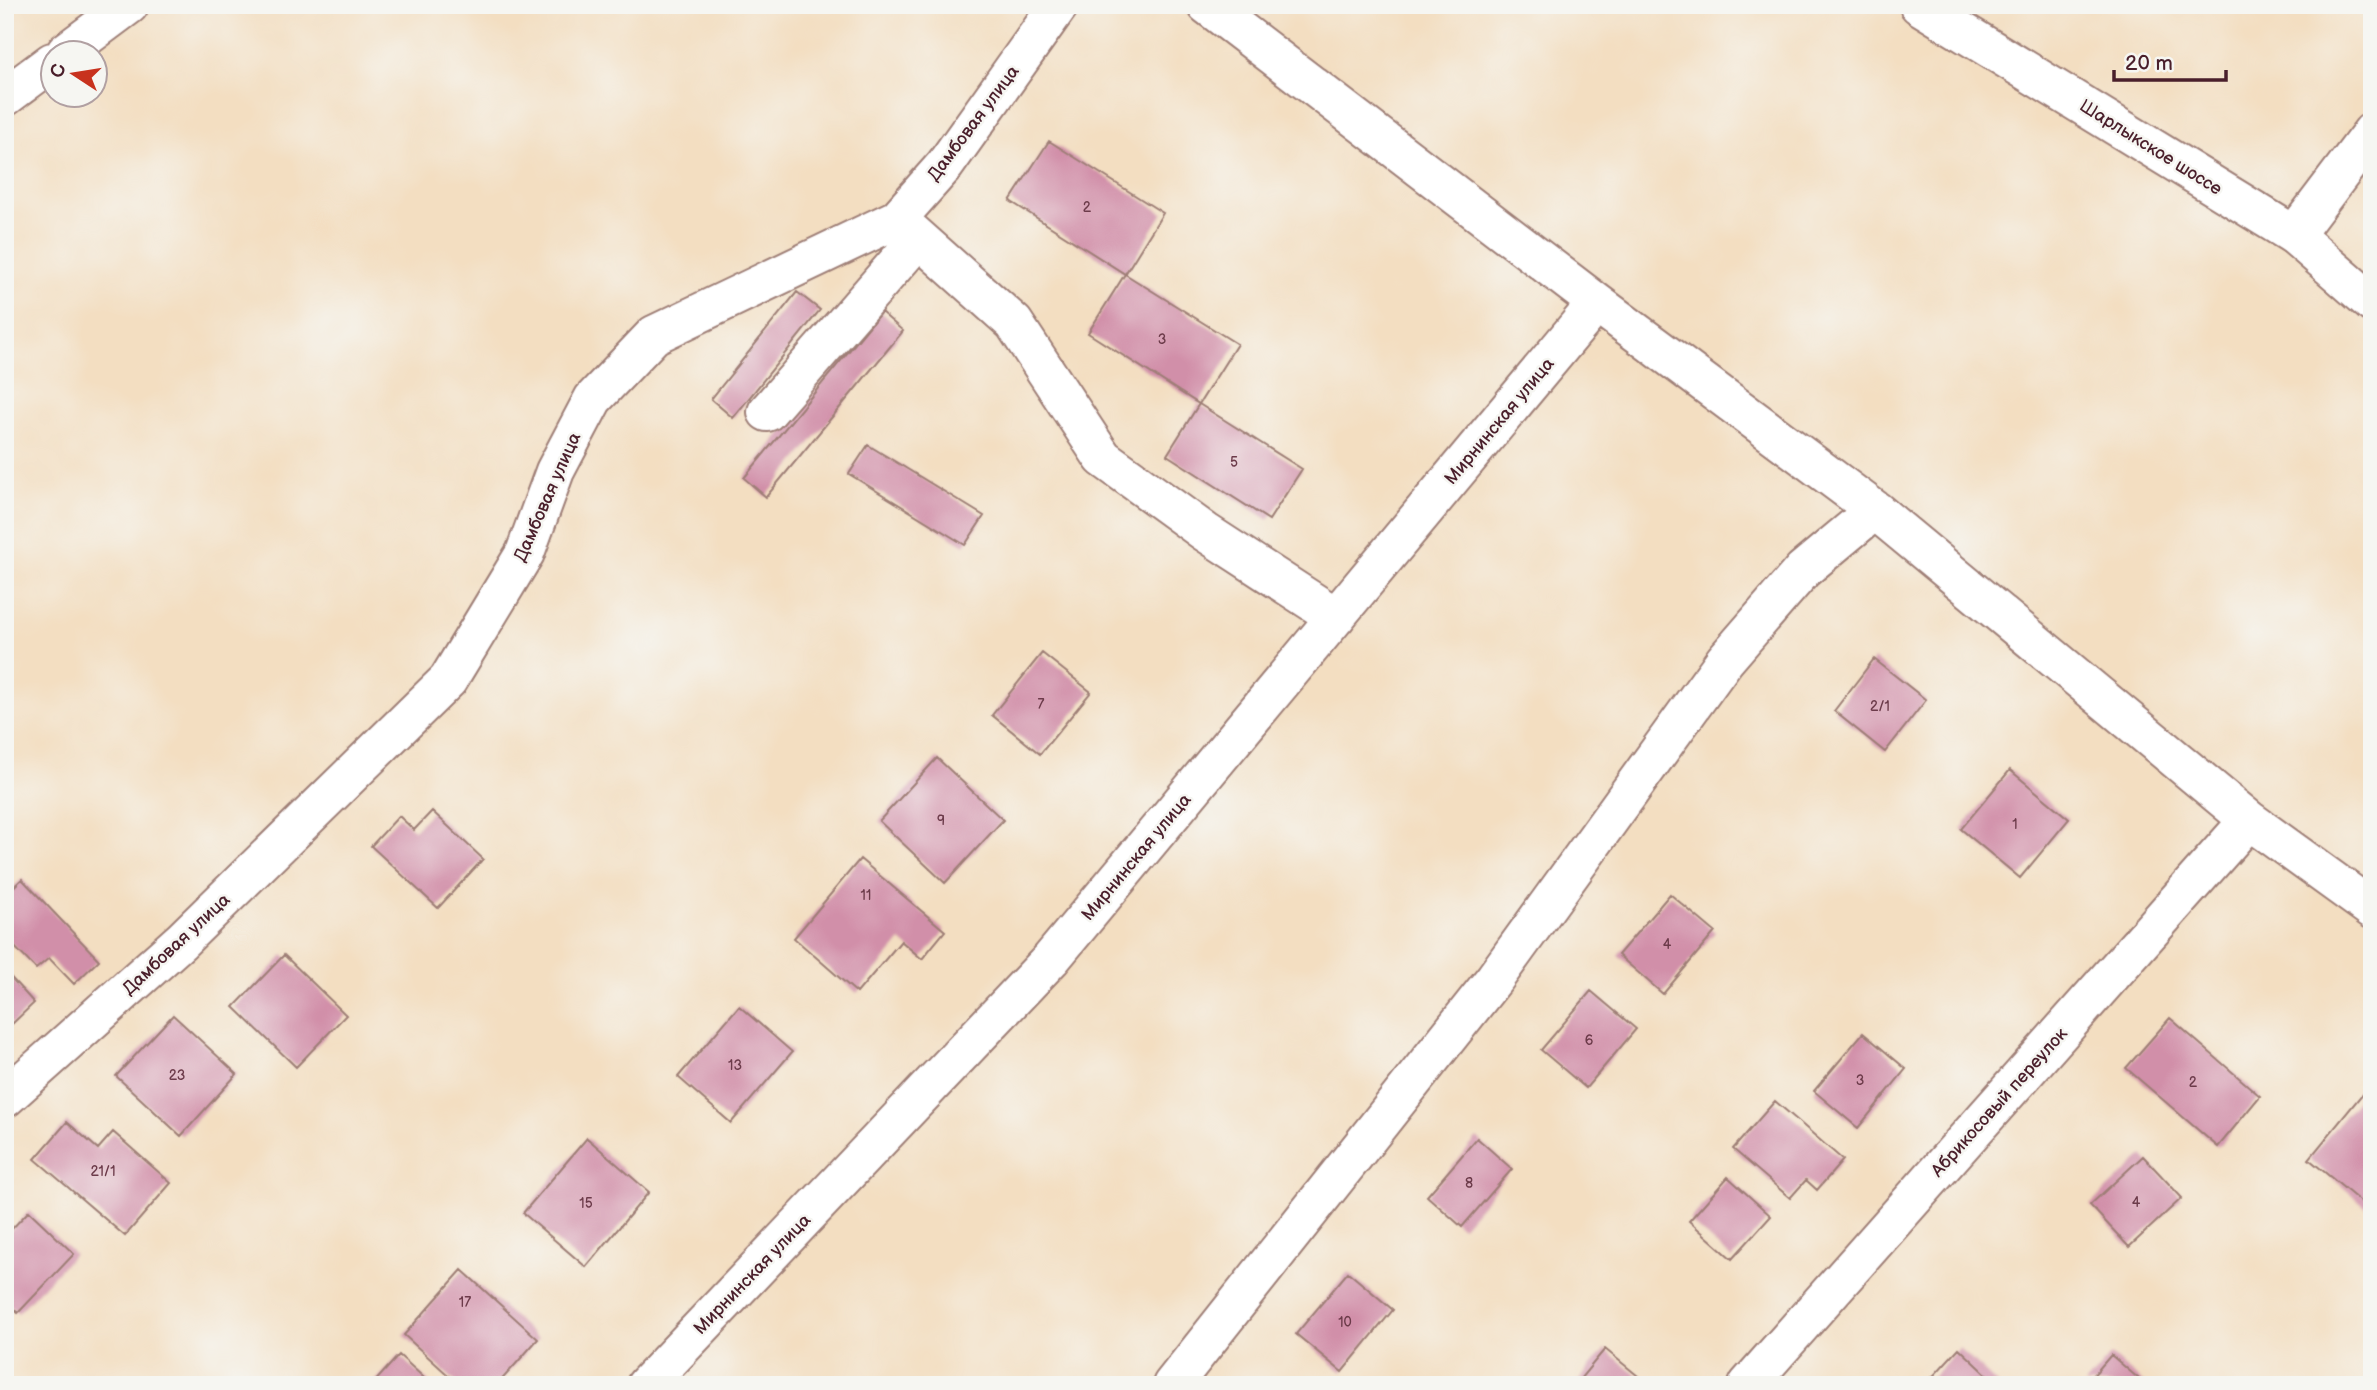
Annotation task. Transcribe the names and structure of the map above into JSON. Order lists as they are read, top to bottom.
{
  "streets": {
    "street": [
      "Дамбовая улица",
      "Шарлыкское шоссе",
      "Мирнинская улица",
      "Абрикосовый переулок"
    ]
  },
  "house_numbers": [
    "2",
    "3",
    "5",
    "7",
    "2/1",
    "9",
    "1",
    "11",
    "4",
    "6",
    "13",
    "23",
    "3",
    "2",
    "21/1",
    "8",
    "4",
    "15",
    "17",
    "10"
  ],
  "scale_bar": "20 m",
  "north": "left"
}
